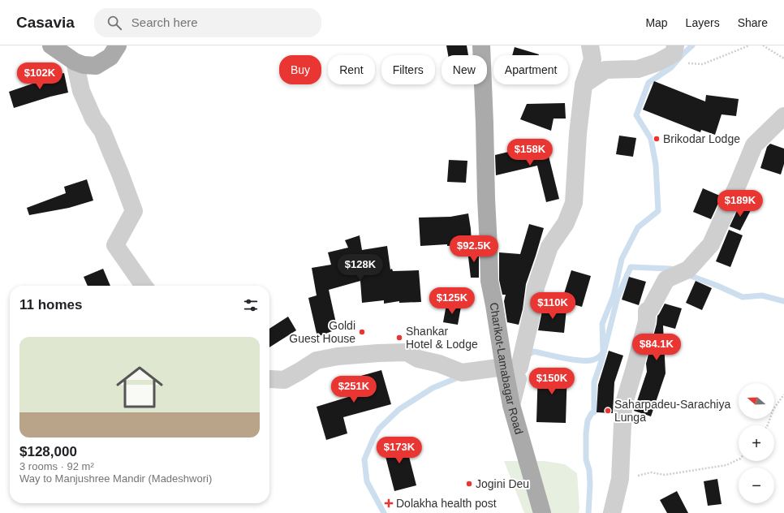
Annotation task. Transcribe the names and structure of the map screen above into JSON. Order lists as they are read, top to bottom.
{
  "streets": {
    "main road": ["Charikot-Lamabagar Road"]
  },
  "places": {
    "other": [
      "Brikodar Lodge",
      "Goldi Guest House",
      "Shankar Hotel & Lodge",
      "Saharpadeu-Sarachiya Lunga",
      "Jogini Deu"
    ],
    "health": ["Dolakha health post"]
  },
  "north": "left",
  "page": {
    "header": "Casavia",
    "search": "Search here",
    "nav": ["Map", "Layers", "Share"],
    "chip": [
      "Buy",
      "Rent",
      "Filters",
      "New",
      "Apartment"
    ],
    "price": [
      "$102K",
      "$158K",
      "$189K",
      "$92.5K",
      "$128K",
      "$125K",
      "$110K",
      "$84.1K",
      "$150K",
      "$251K",
      "$173K"
    ],
    "heading": "11 homes",
    "list": [
      {
        "name": "$128,000",
        "note": "3 rooms · 92 m² · Way to Manjushree Mandir (Madeshwori)"
      }
    ],
    "map_buttons": ["+", "−"]
  }
}
